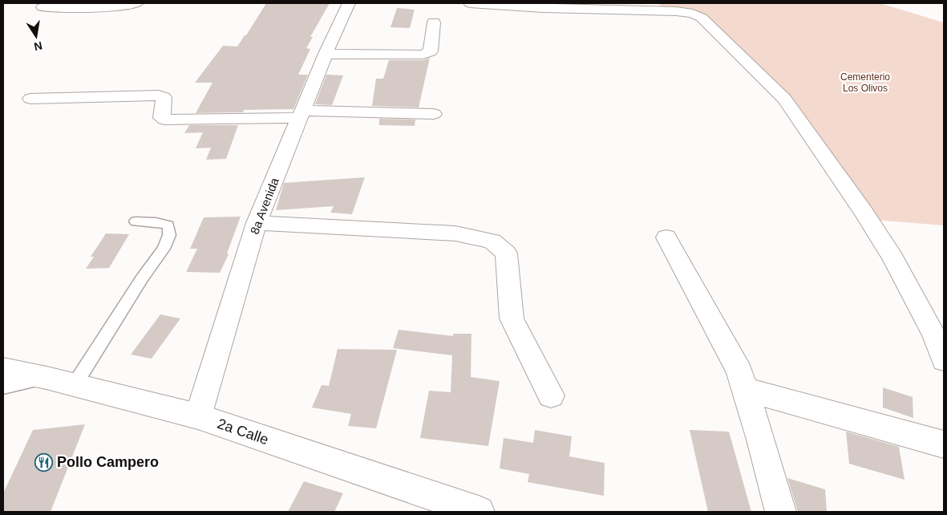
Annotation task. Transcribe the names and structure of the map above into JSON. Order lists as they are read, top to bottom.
{
  "streets": {
    "street": ["8a Avenida", "2a Calle"]
  },
  "crossings": [
    ["8a Avenida", "2a Calle"]
  ],
  "parks": ["Cementerio Los Olivos"],
  "places": {
    "restaurant": ["Pollo Campero"]
  },
  "north": "bottom"
}
